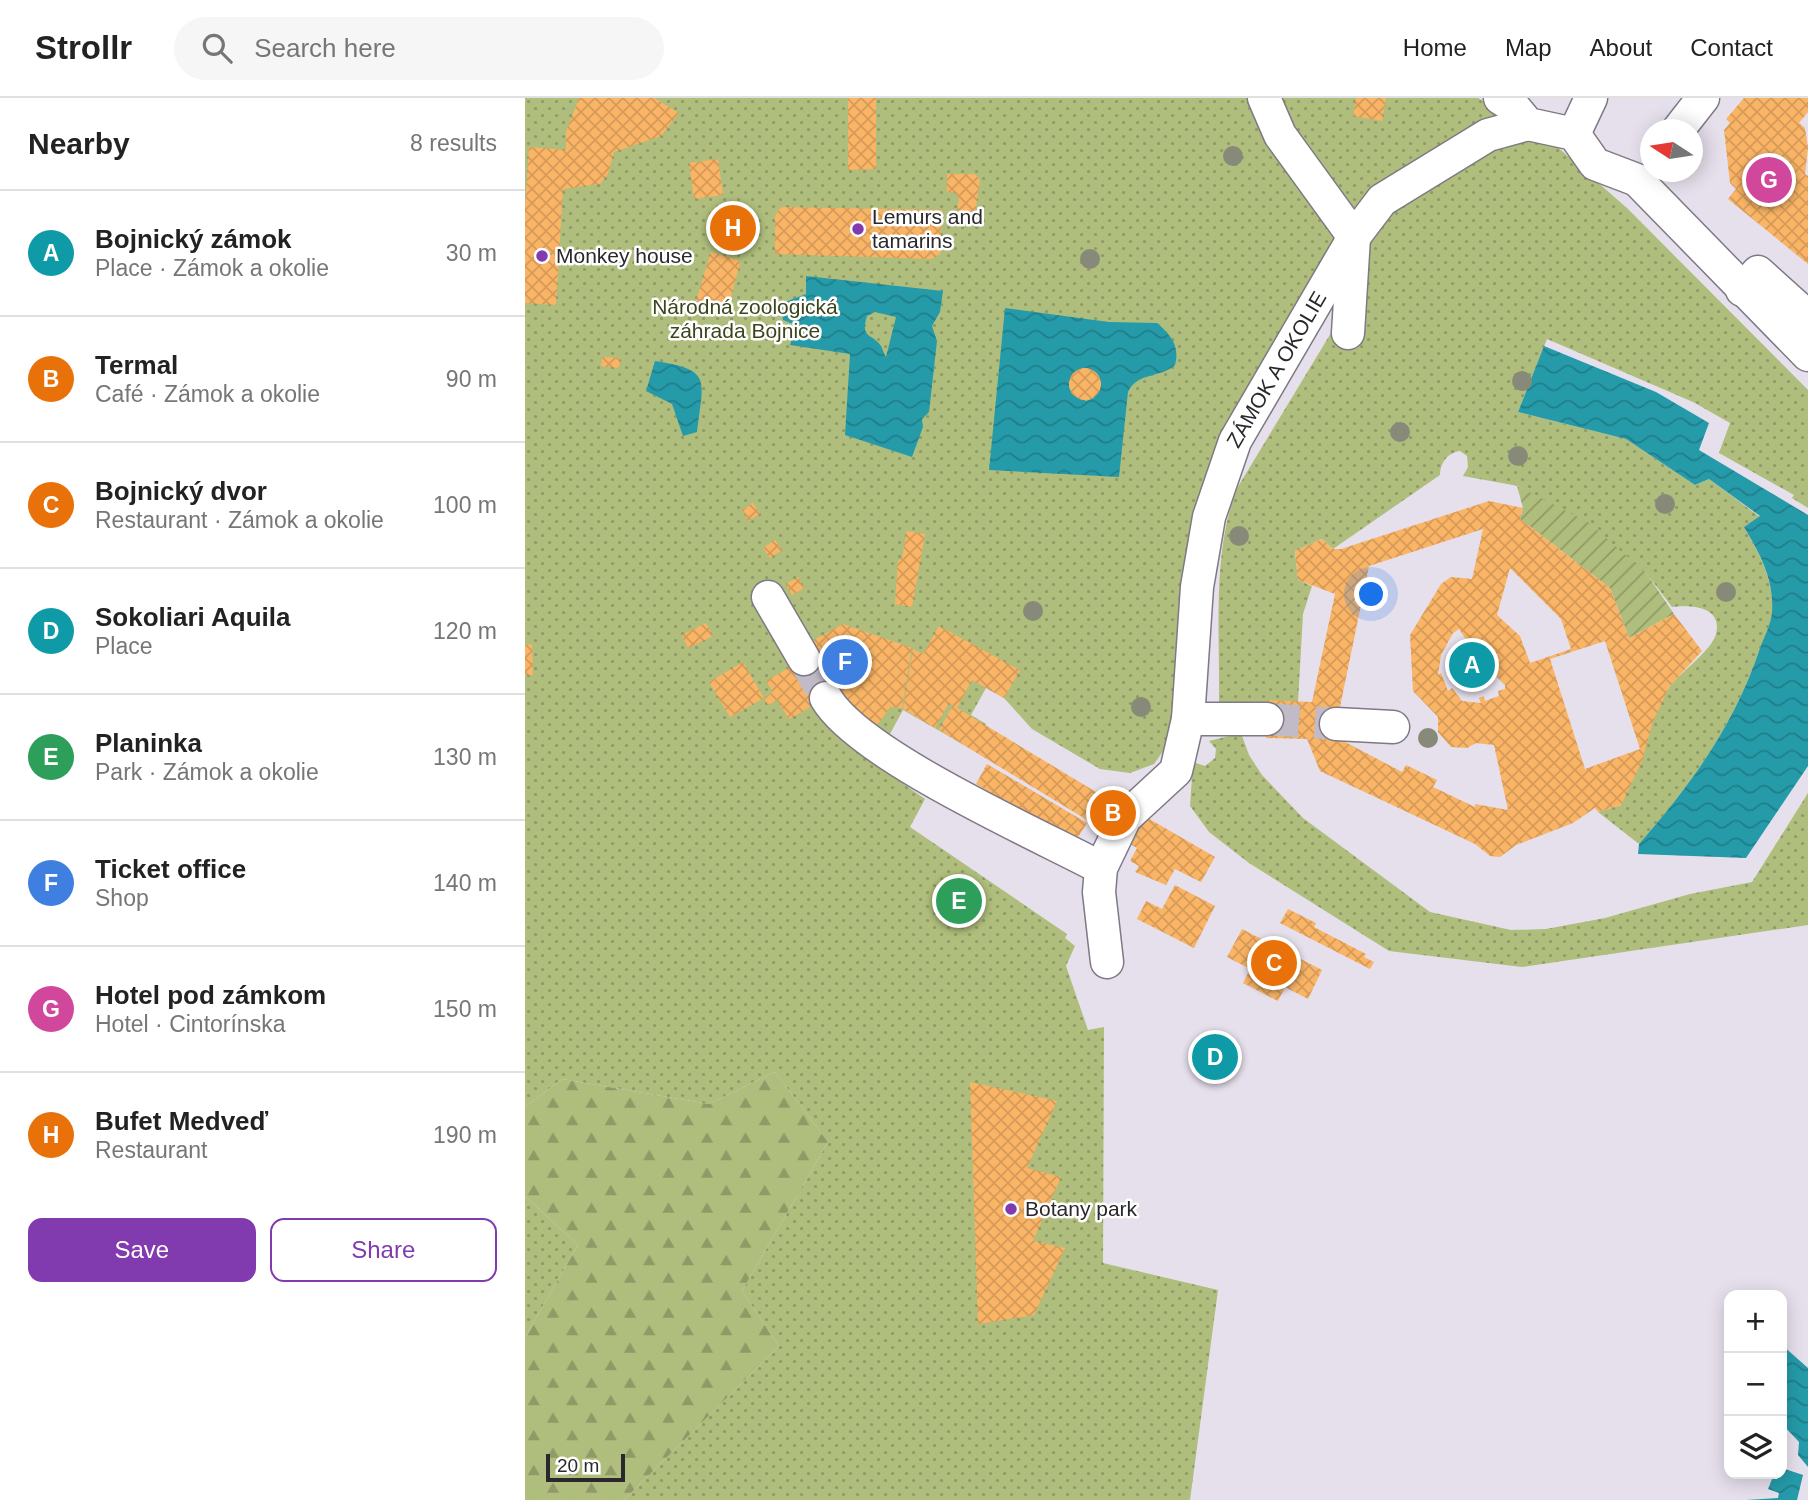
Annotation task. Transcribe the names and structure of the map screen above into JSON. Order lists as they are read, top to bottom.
{
  "streets": {
    "street": ["ZÁMOK A OKOLIE"]
  },
  "parks": ["Národná zoologická záhrada Bojnice"],
  "places": ["Lemurs and tamarins", "Monkey house", "Botany park"],
  "scale_bar": "20 m",
  "north": "left",
  "page": {
    "header": "Strollr",
    "search": "Search here",
    "nav": [
      "Home",
      "Map",
      "About",
      "Contact"
    ],
    "heading": ["Nearby", "8 results"],
    "pins": [
      "G",
      "H",
      "F",
      "A",
      "B",
      "E",
      "C",
      "D"
    ],
    "list": [
      {
        "mark": "A",
        "name": "Bojnický zámok",
        "note": "Place · Zámok a okolie",
        "value": "30 m"
      },
      {
        "mark": "B",
        "name": "Termal",
        "note": "Café · Zámok a okolie",
        "value": "90 m"
      },
      {
        "mark": "C",
        "name": "Bojnický dvor",
        "note": "Restaurant · Zámok a okolie",
        "value": "100 m"
      },
      {
        "mark": "D",
        "name": "Sokoliari Aquila",
        "note": "Place",
        "value": "120 m"
      },
      {
        "mark": "E",
        "name": "Planinka",
        "note": "Park · Zámok a okolie",
        "value": "130 m"
      },
      {
        "mark": "F",
        "name": "Ticket office",
        "note": "Shop",
        "value": "140 m"
      },
      {
        "mark": "G",
        "name": "Hotel pod zámkom",
        "note": "Hotel · Cintorínska",
        "value": "150 m"
      },
      {
        "mark": "H",
        "name": "Bufet Medveď",
        "note": "Restaurant",
        "value": "190 m"
      }
    ],
    "buttons": ["Save", "Share"],
    "map_buttons": ["+", "−"],
    "scale": "20 m"
  }
}
